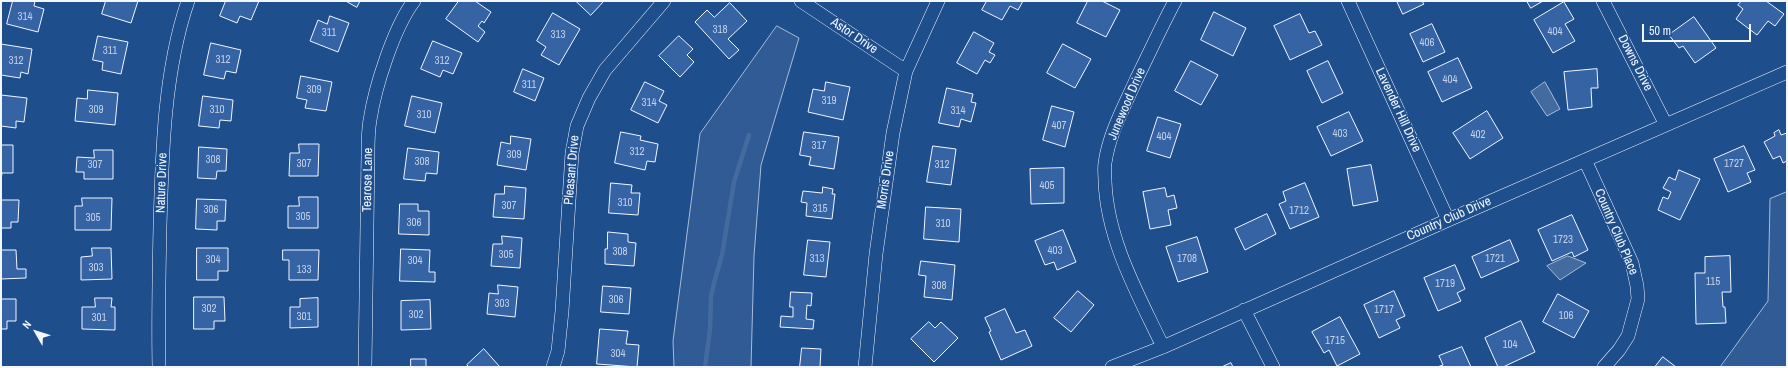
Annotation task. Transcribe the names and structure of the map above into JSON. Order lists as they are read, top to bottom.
{
  "streets": {
    "street": [
      "Astor Drive",
      "Downs Drive",
      "Junewood Drive",
      "Lavender Hill Drive",
      "Pleasant Drive",
      "Tearose Lane",
      "Morris Drive",
      "Nature Drive",
      "Country Club Drive",
      "Country Club Place"
    ]
  },
  "crossings": [
    ["Astor Drive", "Morris Drive"],
    ["Downs Drive", "Country Club Drive"],
    ["Junewood Drive", "Country Club Drive"],
    ["Lavender Hill Drive", "Country Club Drive"],
    ["Country Club Drive", "Country Club Place"]
  ],
  "house_numbers": [
    "314",
    "318",
    "404",
    "311",
    "313",
    "406",
    "311",
    "312",
    "312",
    "312",
    "404",
    "311",
    "309",
    "319",
    "314",
    "309",
    "310",
    "314",
    "310",
    "407",
    "403",
    "402",
    "404",
    "317",
    "312",
    "309",
    "308",
    "308",
    "307",
    "1727",
    "307",
    "312",
    "405",
    "310",
    "307",
    "315",
    "306",
    "1712",
    "305",
    "305",
    "306",
    "310",
    "1723",
    "403",
    "308",
    "305",
    "313",
    "1708",
    "1721",
    "304",
    "304",
    "303",
    "133",
    "115",
    "1719",
    "308",
    "306",
    "303",
    "302",
    "1717",
    "302",
    "106",
    "301",
    "301",
    "1715",
    "104",
    "304"
  ],
  "scale_bar": "50 m",
  "north": "top left"
}
